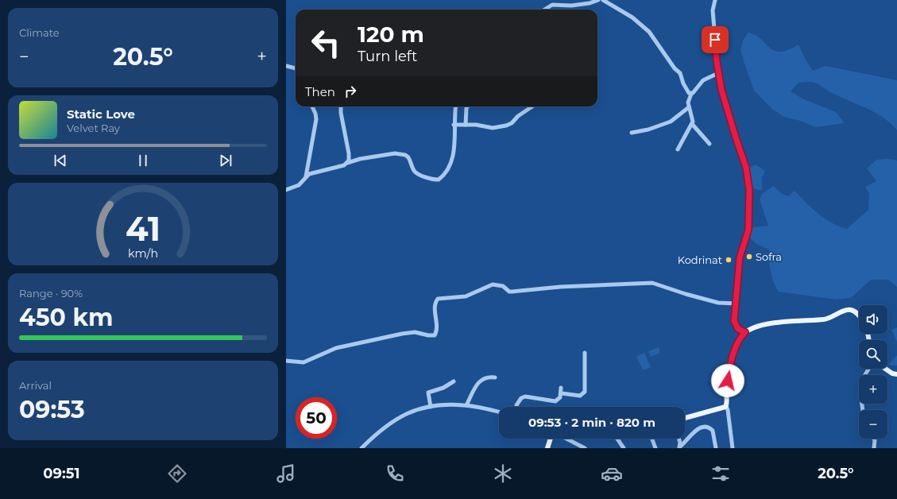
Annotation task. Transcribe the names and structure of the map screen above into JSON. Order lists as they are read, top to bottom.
{
  "places": ["Sofra", "Kodrinat"],
  "page": {
    "tile": [
      "Climate",
      ["Range · 90%", "450 km"],
      ["Arrival", "09:53"]
    ],
    "turn": ["120 m", "Turn left"],
    "heat": ["−", "20.5°", "+"],
    "then": "Then",
    "song": ["Static Love", "Velvet Ray"],
    "map_buttons": ["+", "−"],
    "limit": "50",
    "trip": "09:53 · 2 min · 820 m",
    "tabs": ["09:51", "20.5°"],
    "gauge": ["41", "km/h"]
  }
}
